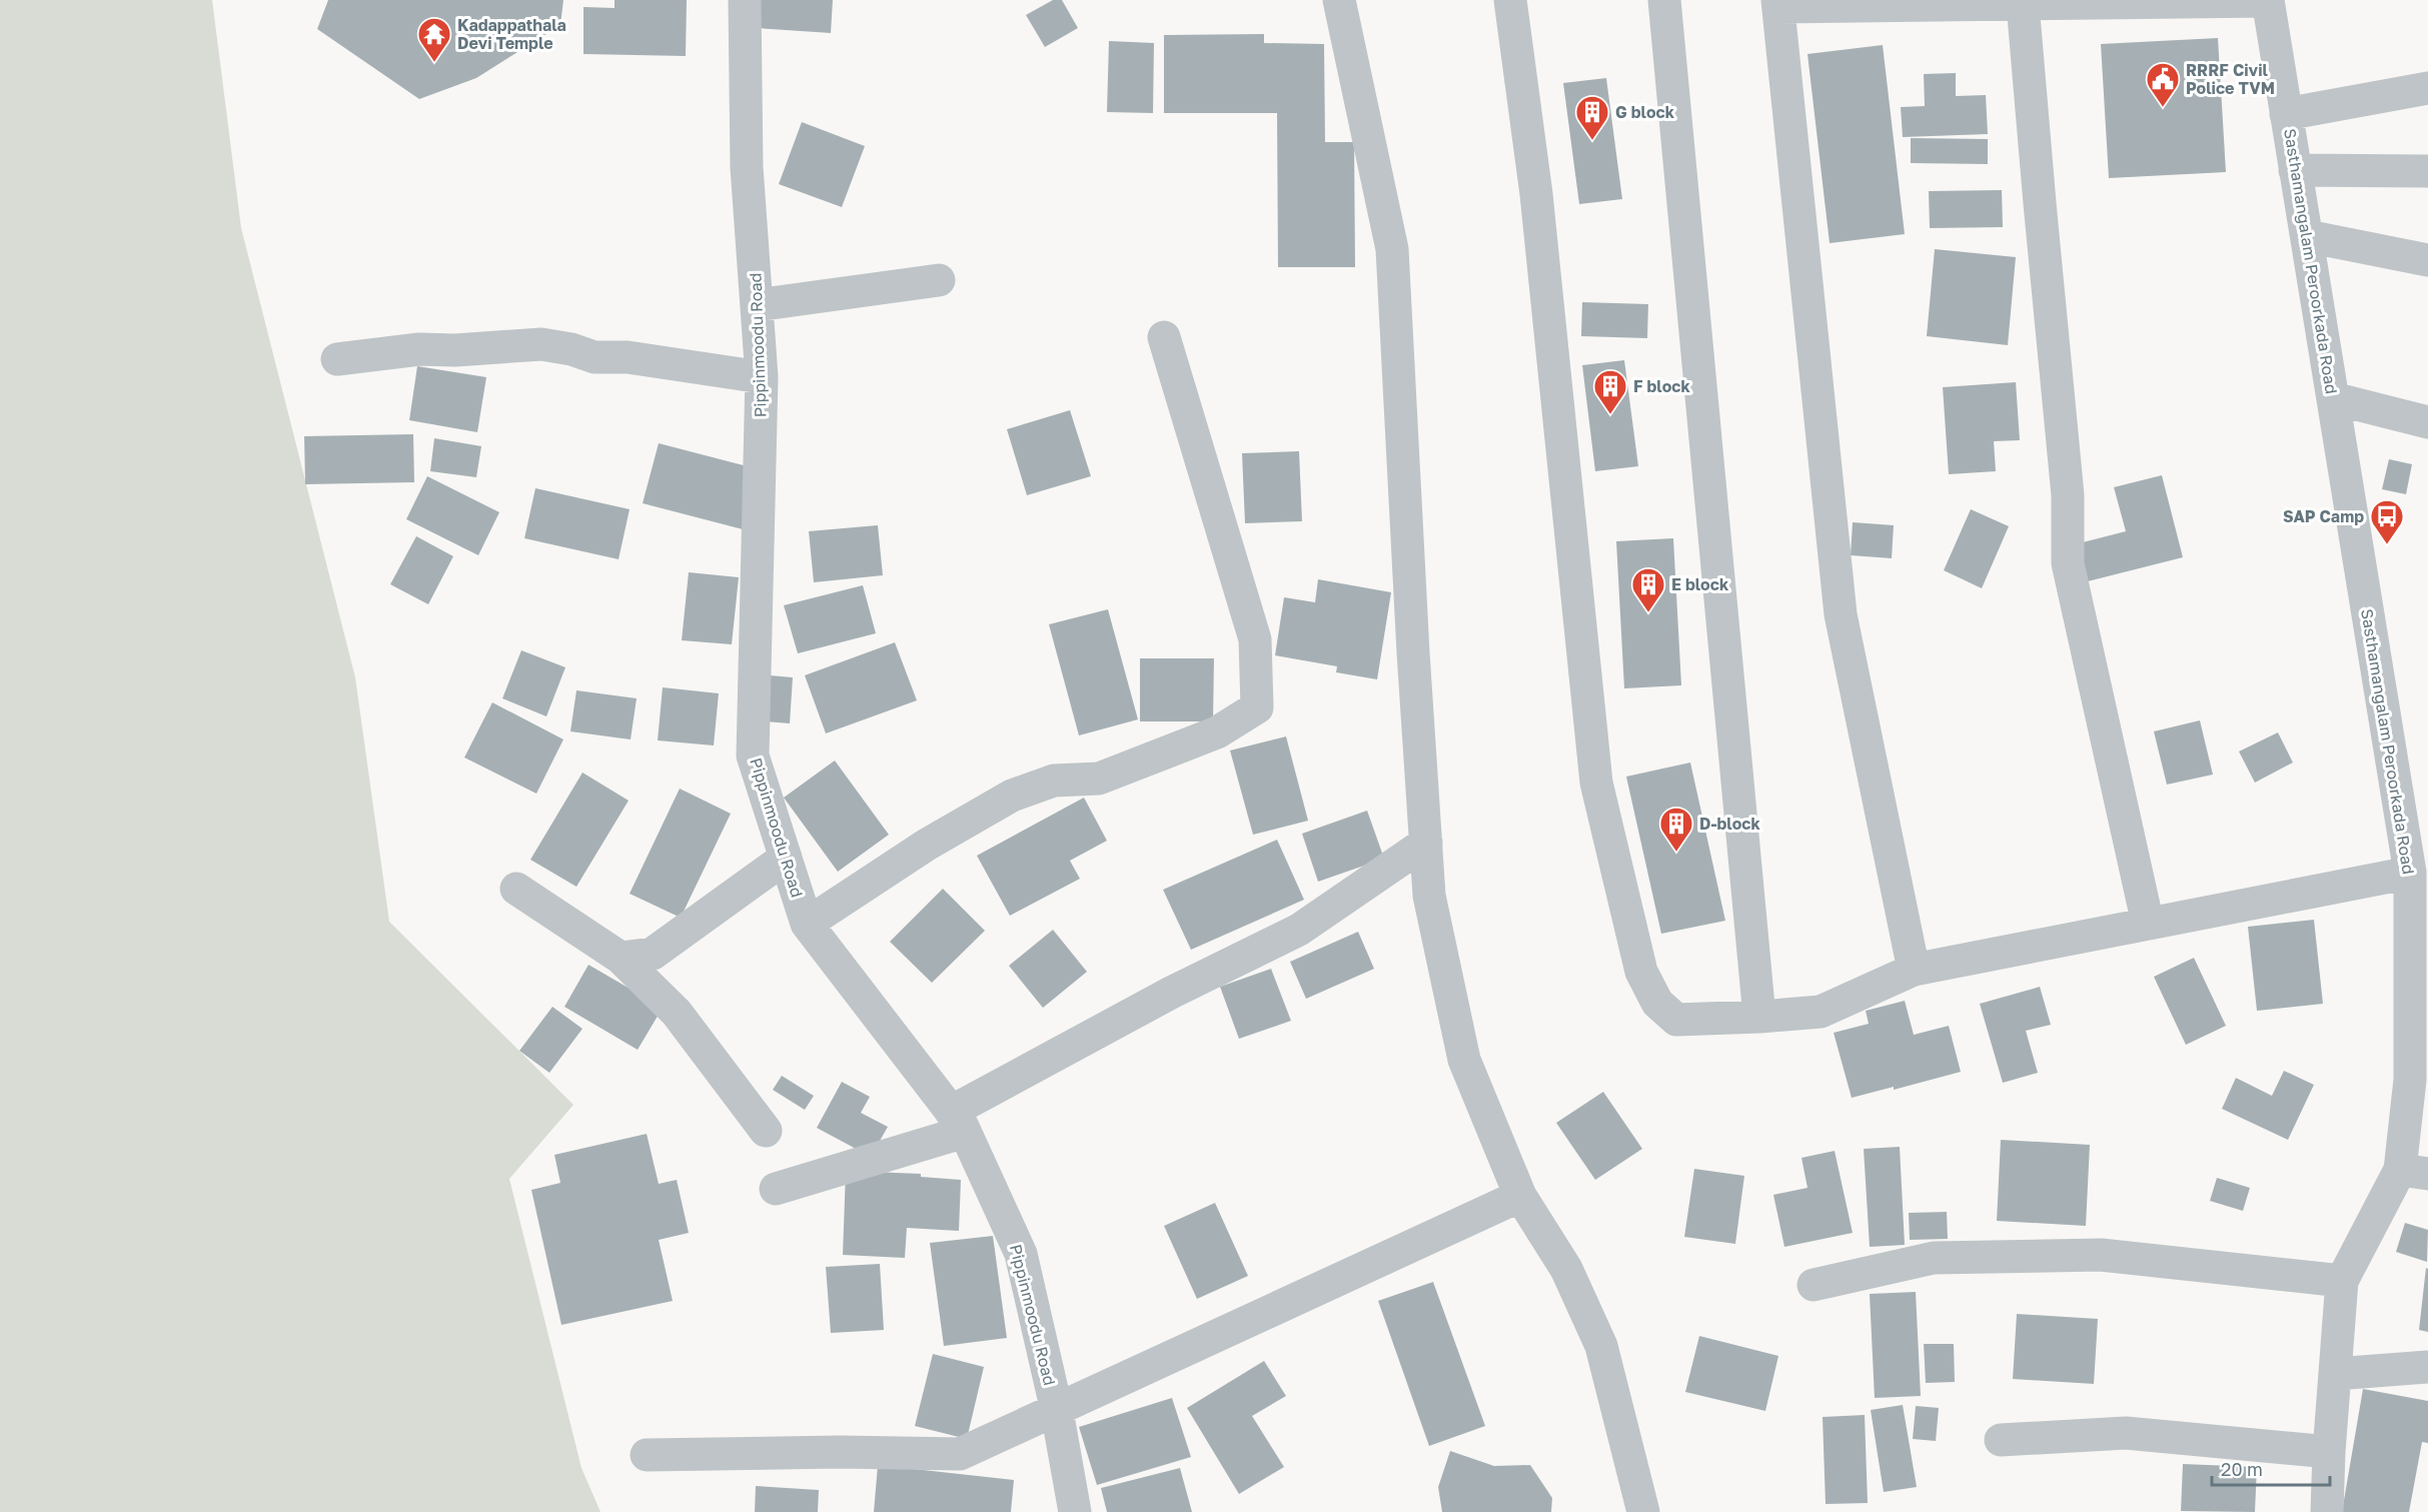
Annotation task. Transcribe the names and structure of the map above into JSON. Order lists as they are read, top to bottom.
{
  "streets": {
    "street": ["Sasthamangalam Peroorkada Road", "Pippinmoodu Road"]
  },
  "places": {
    "temple": ["Kadappathala Devi Temple"],
    "public building": ["RRRF Civil Police TVM"],
    "building": [
      "G block",
      "F block",
      "E block",
      "D-block"
    ],
    "bus stop": ["SAP Camp"]
  },
  "scale_bar": "20 m"
}
